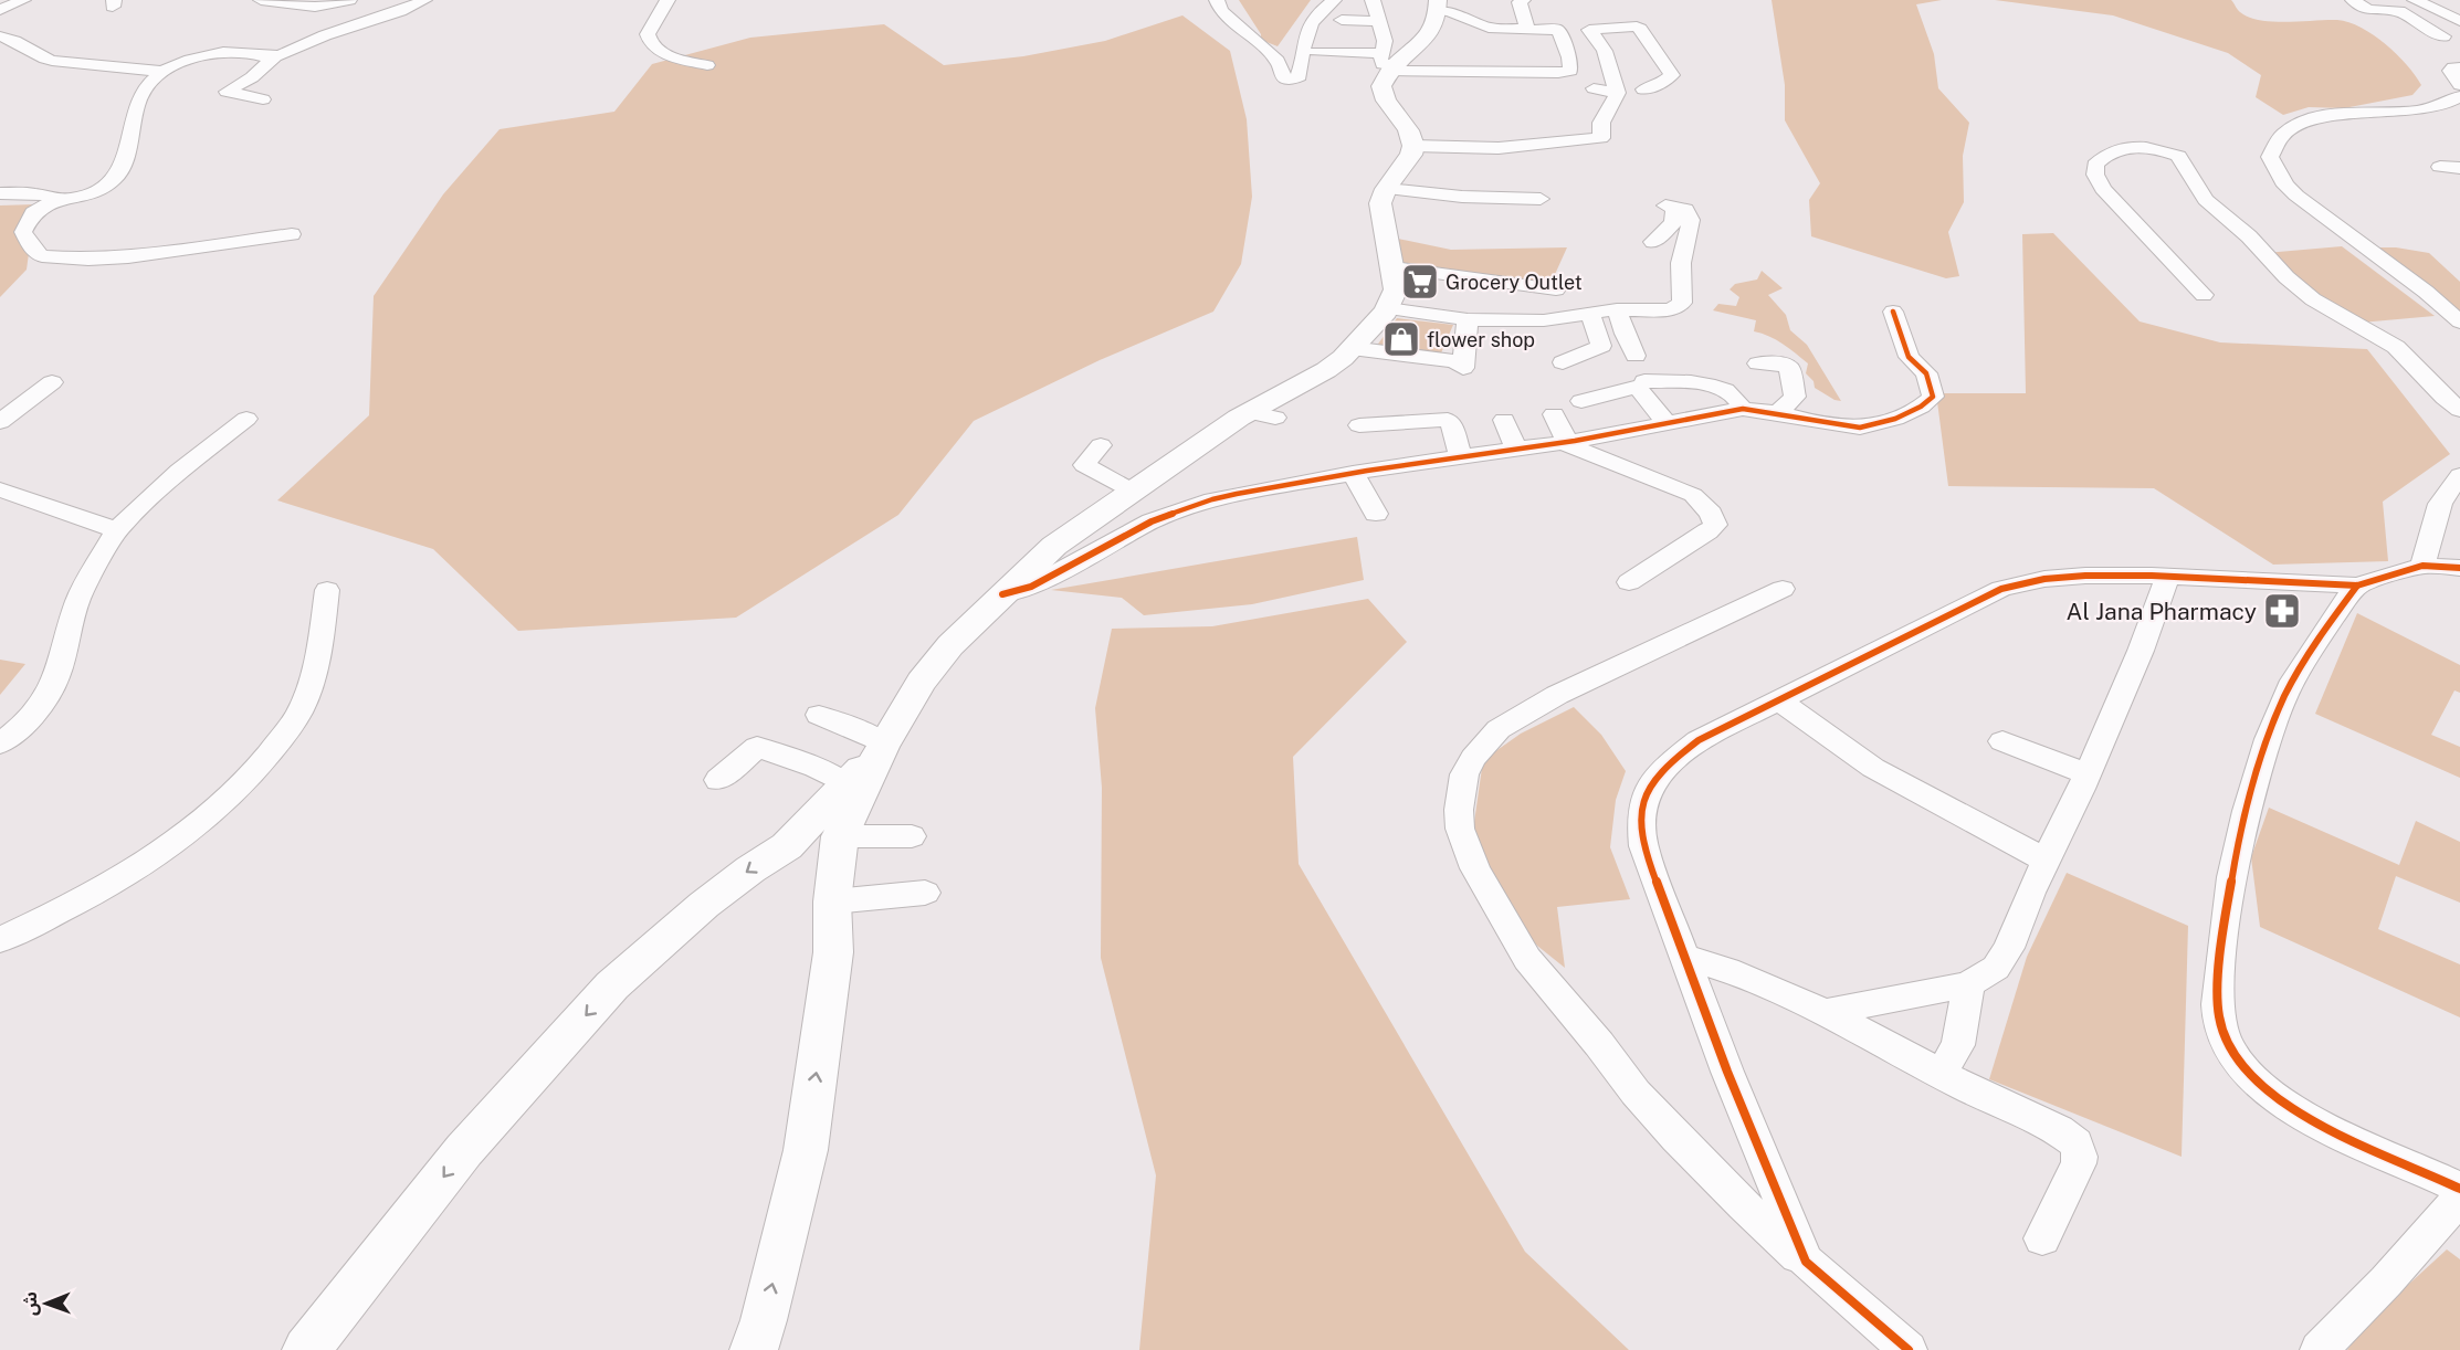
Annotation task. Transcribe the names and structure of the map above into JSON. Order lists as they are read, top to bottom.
{
  "places": {
    "supermarket": ["Grocery Outlet"],
    "shop": ["flower shop"],
    "pharmacy": ["Al Jana Pharmacy"]
  },
  "north": "left"
}
